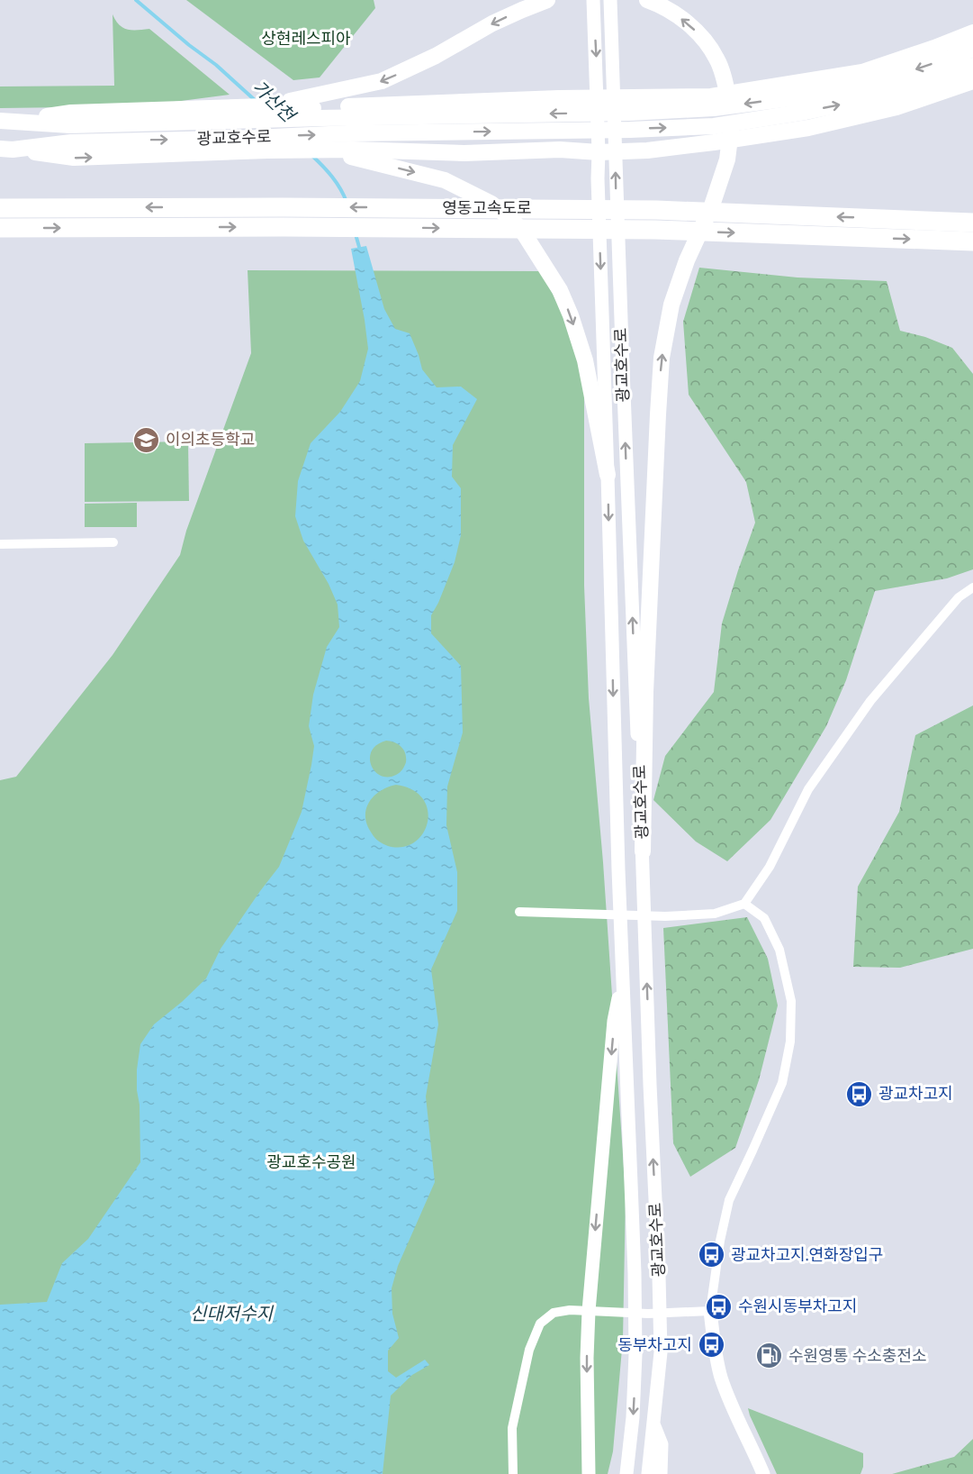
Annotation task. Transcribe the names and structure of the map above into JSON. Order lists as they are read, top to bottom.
{
  "streets": {
    "highway": ["광교호수로", "영동고속도로"]
  },
  "water": ["가산천", "신대저수지"],
  "parks": ["상현레스피아", "광교호수공원"],
  "places": {
    "school or university": ["이의초등학교"],
    "bus stop": [
      "광교차고지",
      "광교차고지.연화장입구",
      "수원시동부차고지",
      "동부차고지"
    ],
    "fuel station": ["수원영통 수소충전소"]
  }
}
